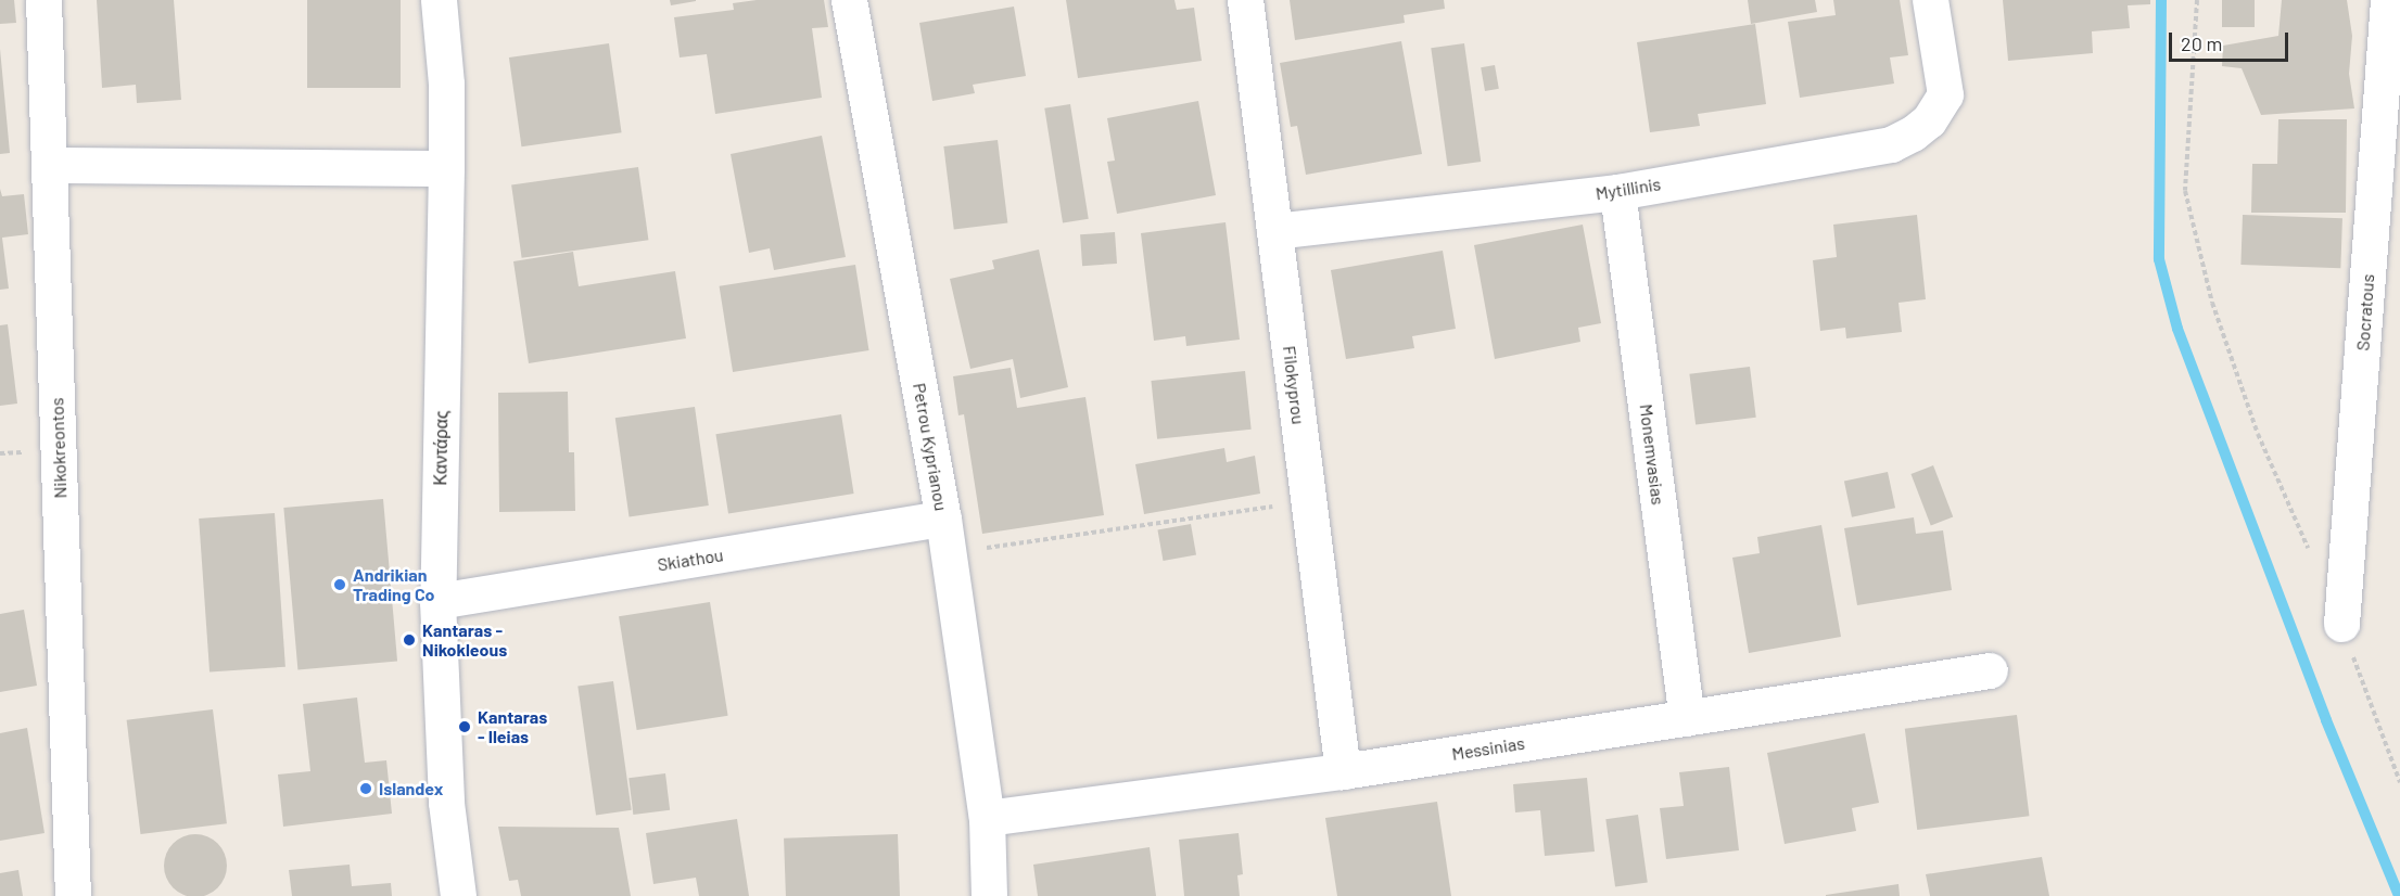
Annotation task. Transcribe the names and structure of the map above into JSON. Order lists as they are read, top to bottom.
{
  "streets": {
    "street": [
      "Mytillinis",
      "Socratous",
      "Filokyprou",
      "Petrou Kyprianou",
      "Nikokreontos",
      "Καντάρας",
      "Monemvasias",
      "Skiathou",
      "Messinias"
    ]
  },
  "crossings": [
    ["Mytillinis", "Filokyprou"],
    ["Mytillinis", "Monemvasias"],
    ["Filokyprou", "Messinias"],
    ["Petrou Kyprianou", "Skiathou"],
    ["Petrou Kyprianou", "Messinias"],
    ["Καντάρας", "Skiathou"],
    ["Monemvasias", "Messinias"]
  ],
  "places": [
    "Andrikian Trading Co",
    "Kantaras - Nikokleous",
    "Kantaras - Ileias",
    "Islandex"
  ],
  "scale_bar": "20 m"
}
